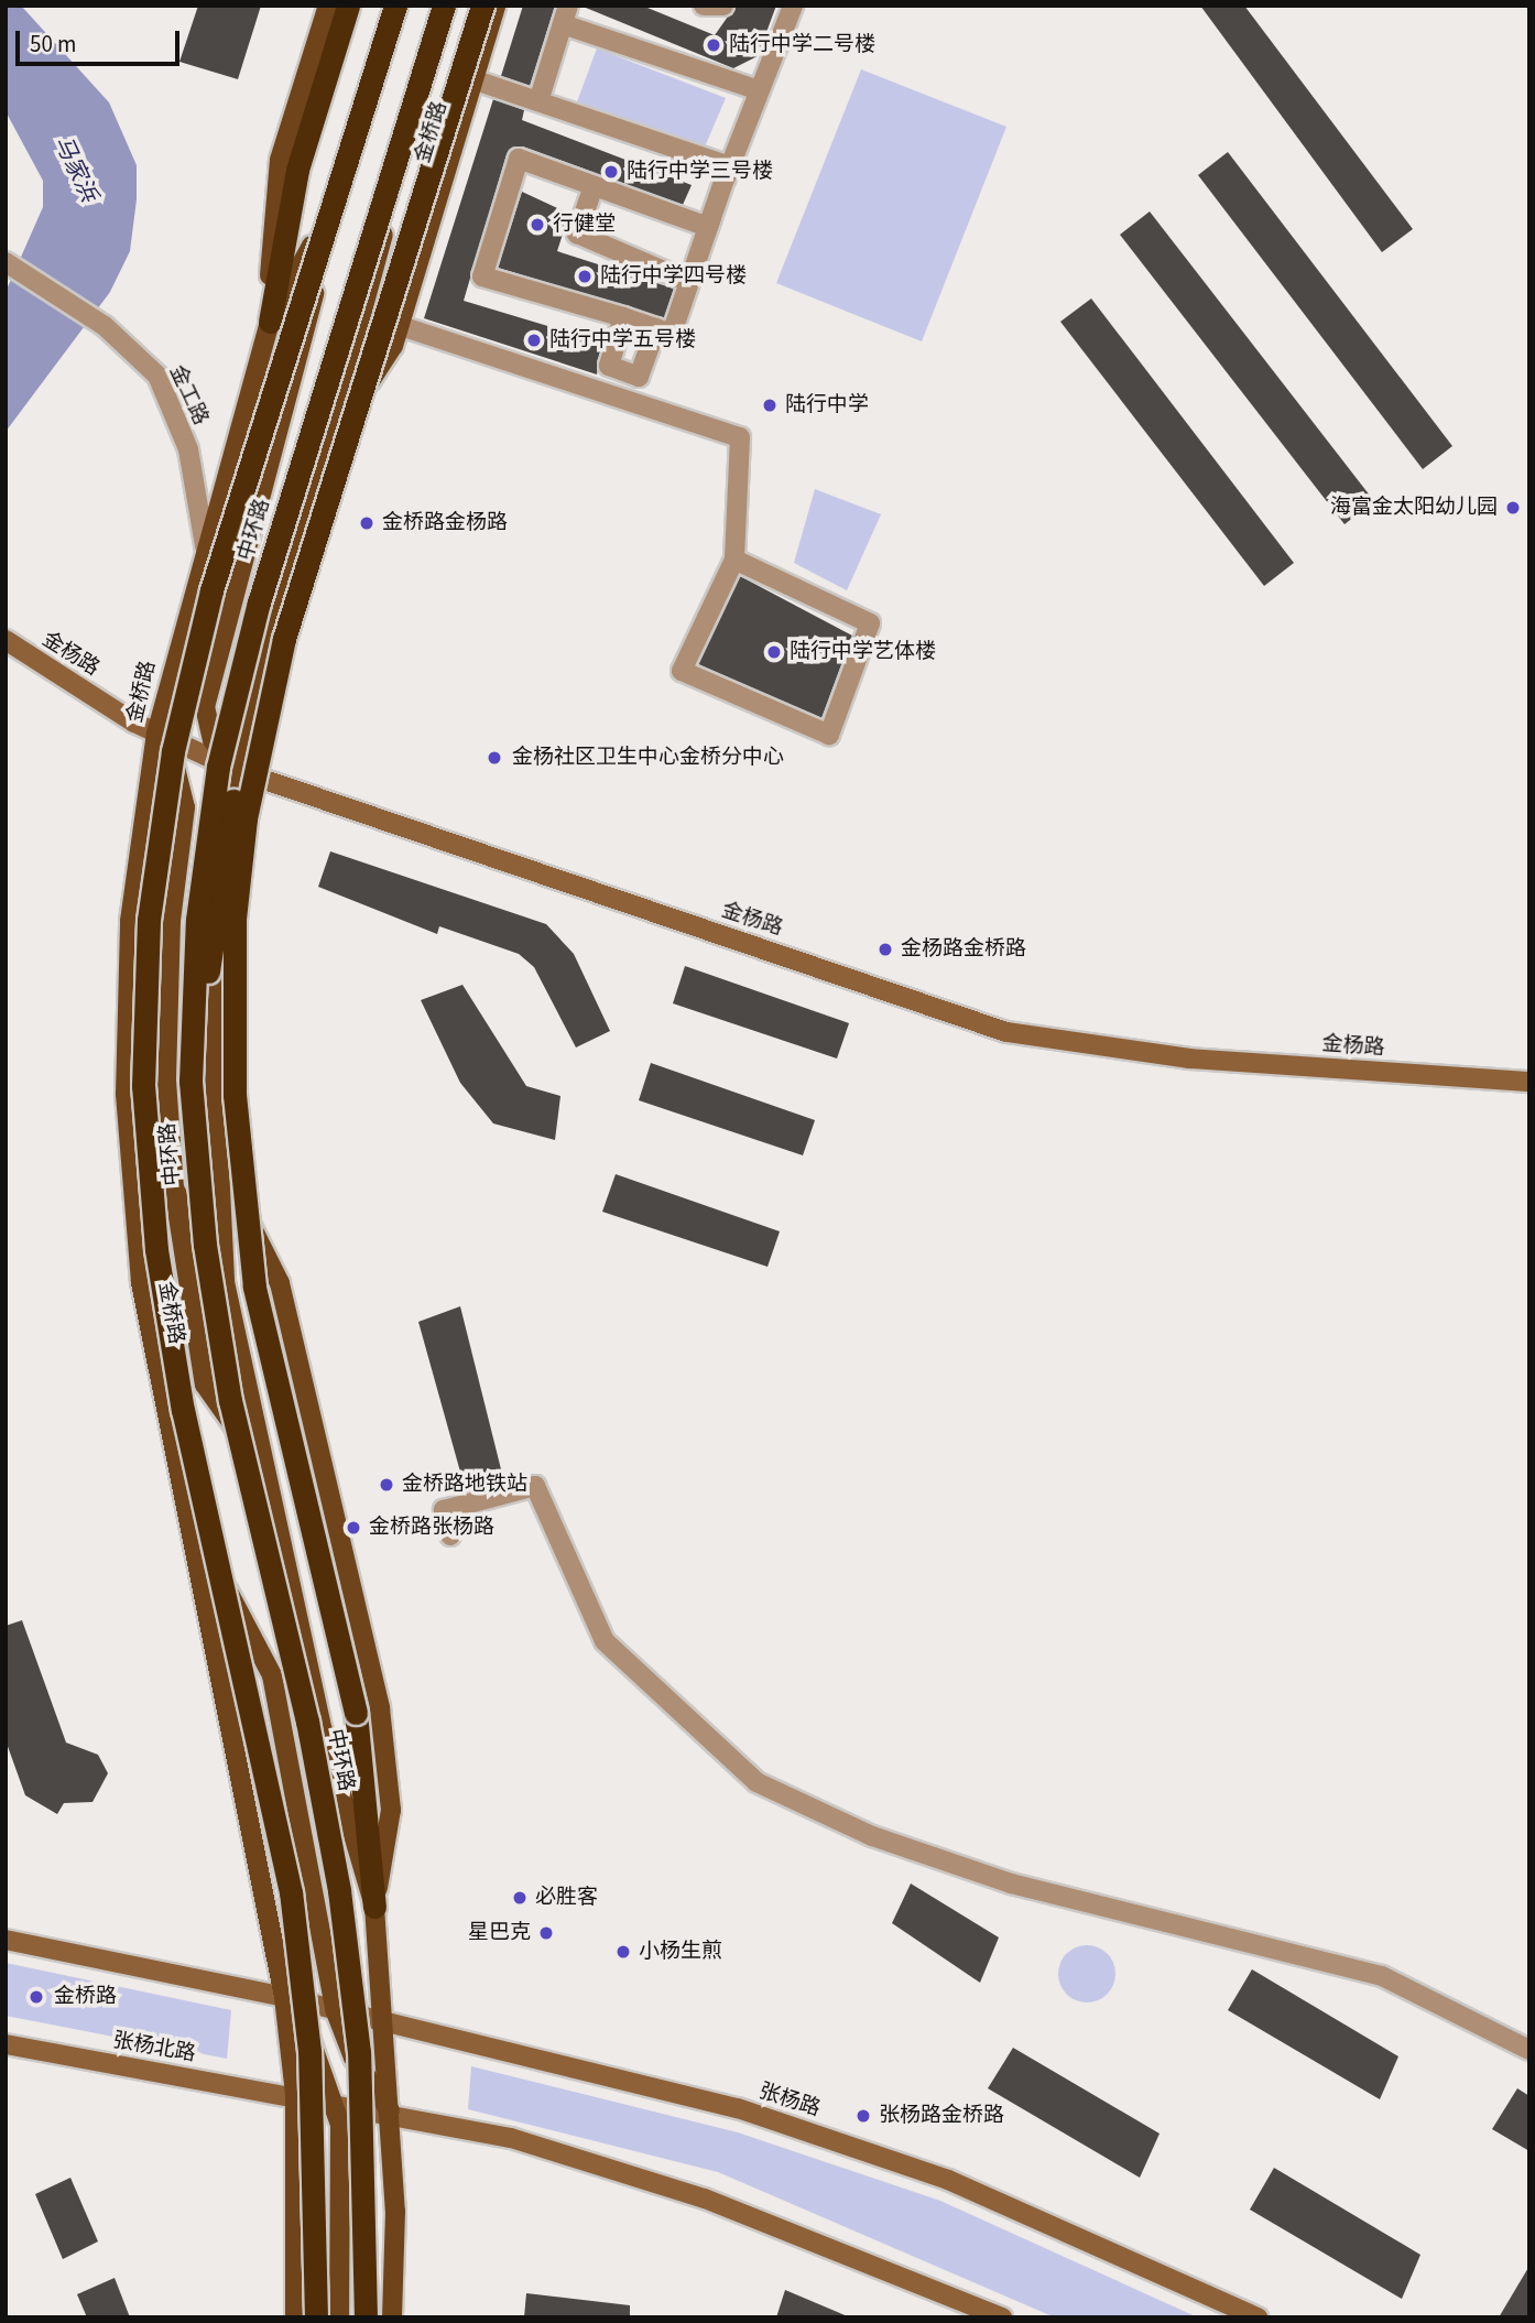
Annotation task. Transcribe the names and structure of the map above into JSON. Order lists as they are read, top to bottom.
{
  "streets": {
    "highway": ["中环路"],
    "main road": [
      "金桥路",
      "金杨路",
      "张杨北路",
      "张杨路"
    ],
    "street": ["金工路"]
  },
  "crossings": [
    ["金桥路", "金工路"],
    ["金桥路", "中环路"],
    ["金桥路", "金杨路"],
    ["金桥路", "张杨北路"],
    ["金桥路", "张杨路"]
  ],
  "water": ["马家浜"],
  "places": [
    "陆行中学二号楼",
    "陆行中学三号楼",
    "行健堂",
    "陆行中学四号楼",
    "陆行中学五号楼",
    "陆行中学",
    "海富金太阳幼儿园",
    "金桥路金杨路",
    "陆行中学艺体楼",
    "金杨社区卫生中心金桥分中心",
    "金杨路金桥路",
    "金桥路地铁站",
    "金桥路张杨路",
    "必胜客",
    "星巴克",
    "小杨生煎",
    "金桥路",
    "张杨路金桥路"
  ],
  "scale_bar": "50 m"
}
